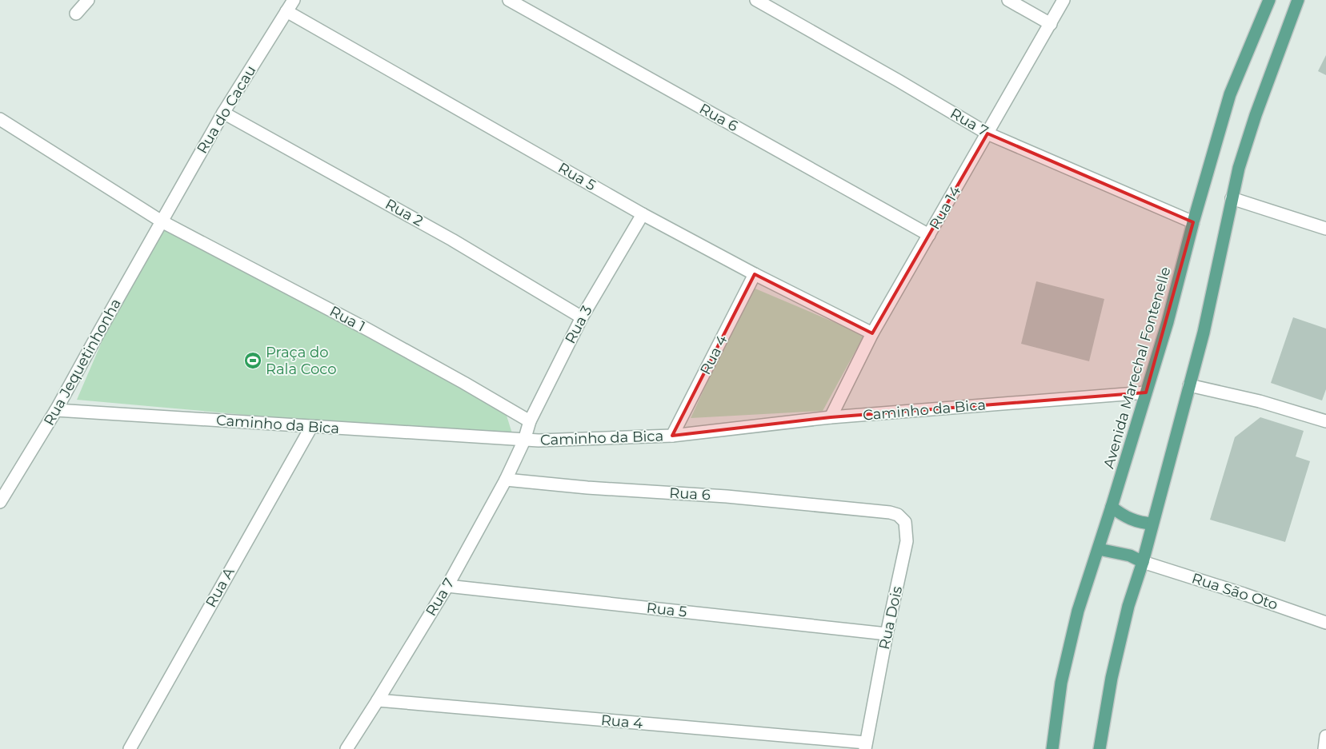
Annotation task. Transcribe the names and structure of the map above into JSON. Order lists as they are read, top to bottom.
{
  "streets": {
    "main road": ["Avenida Marechal Fontenelle"],
    "street": [
      "Rua do Cacau",
      "Rua 6",
      "Rua 7",
      "Rua 5",
      "Rua 14",
      "Rua 2",
      "Rua 1",
      "Rua 3",
      "Rua 4",
      "Rua Jequetinhonha",
      "Caminho da Bica",
      "Rua A",
      "Rua São Oto",
      "Rua Dois"
    ]
  },
  "crossings": [
    ["Rua do Cacau", "Rua 5"],
    ["Rua do Cacau", "Rua 2"],
    ["Rua do Cacau", "Rua 1"],
    ["Rua do Cacau", "Rua Jequetinhonha"],
    ["Rua 6", "Rua 7"],
    ["Rua 6", "Rua 14"],
    ["Rua 6", "Rua Dois"],
    ["Rua 7", "Rua 5"],
    ["Rua 7", "Rua 14"],
    ["Rua 7", "Rua 3"],
    ["Rua 7", "Rua 4"],
    ["Rua 7", "Avenida Marechal Fontenelle"],
    ["Rua 7", "Caminho da Bica"],
    ["Rua 5", "Rua 14"],
    ["Rua 5", "Rua 3"],
    ["Rua 5", "Rua 4"],
    ["Rua 5", "Rua Dois"],
    ["Rua 14", "Caminho da Bica"],
    ["Rua 2", "Rua 3"],
    ["Rua 1", "Rua 3"],
    ["Rua 1", "Rua Jequetinhonha"],
    ["Rua 3", "Caminho da Bica"],
    ["Rua 4", "Caminho da Bica"],
    ["Rua 4", "Rua Dois"],
    ["Rua Jequetinhonha", "Caminho da Bica"],
    ["Avenida Marechal Fontenelle", "Caminho da Bica"],
    ["Caminho da Bica", "Rua A"]
  ],
  "places": {
    "sports": ["Praça do Rala Coco"]
  }
}
